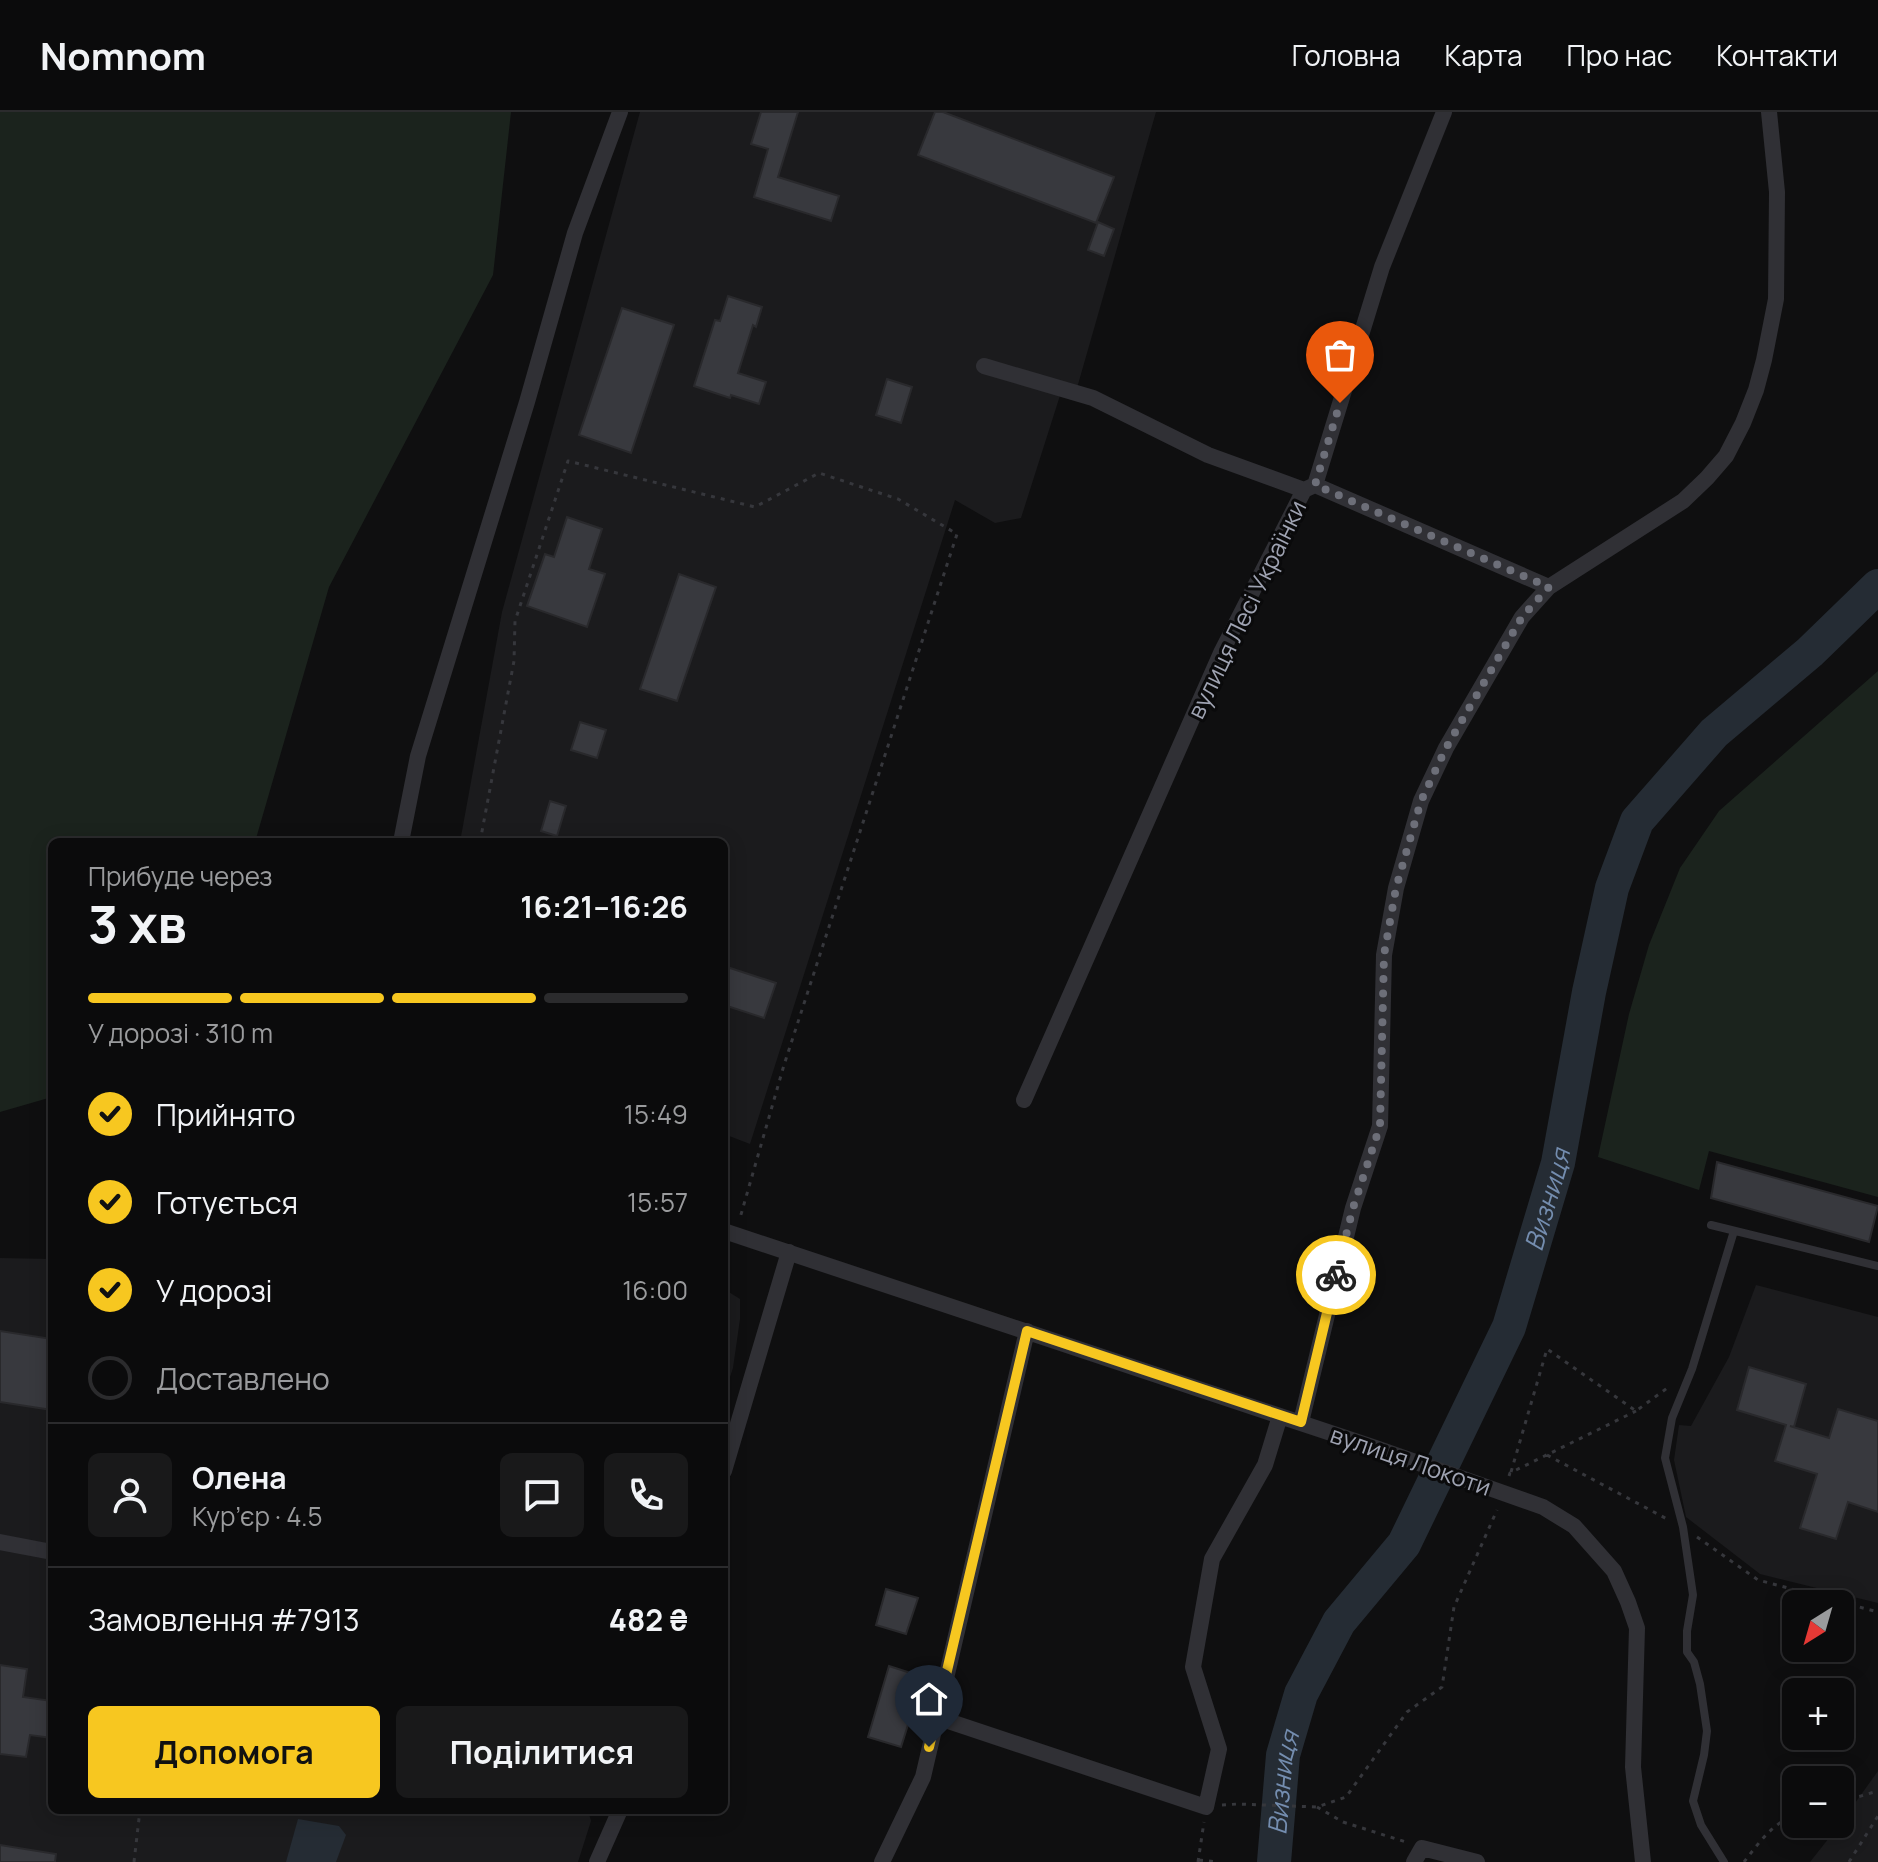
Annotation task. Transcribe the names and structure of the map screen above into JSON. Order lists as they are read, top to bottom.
{
  "streets": {
    "street": ["вулиця Лесі Українки", "вулиця Локоти"]
  },
  "water": ["Визниця"],
  "north": "bottom left",
  "page": {
    "header": "Nomnom",
    "nav": [
      "Головна",
      "Карта",
      "Про нас",
      "Контакти"
    ],
    "heading": ["3 хв", "Прибуде через", "16:21–16:26"],
    "panel": [
      "Олена",
      "Кур’єр · 4.5",
      "Замовлення #7913",
      "482 ₴"
    ],
    "bar": "У дорозі · 310 m",
    "list": [
      ["Прийнято", "15:49"],
      ["Готується", "15:57"],
      ["У дорозі", "16:00"],
      "Доставлено"
    ],
    "map_buttons": ["+", "−"],
    "buttons": ["Допомога", "Поділитися"]
  }
}
